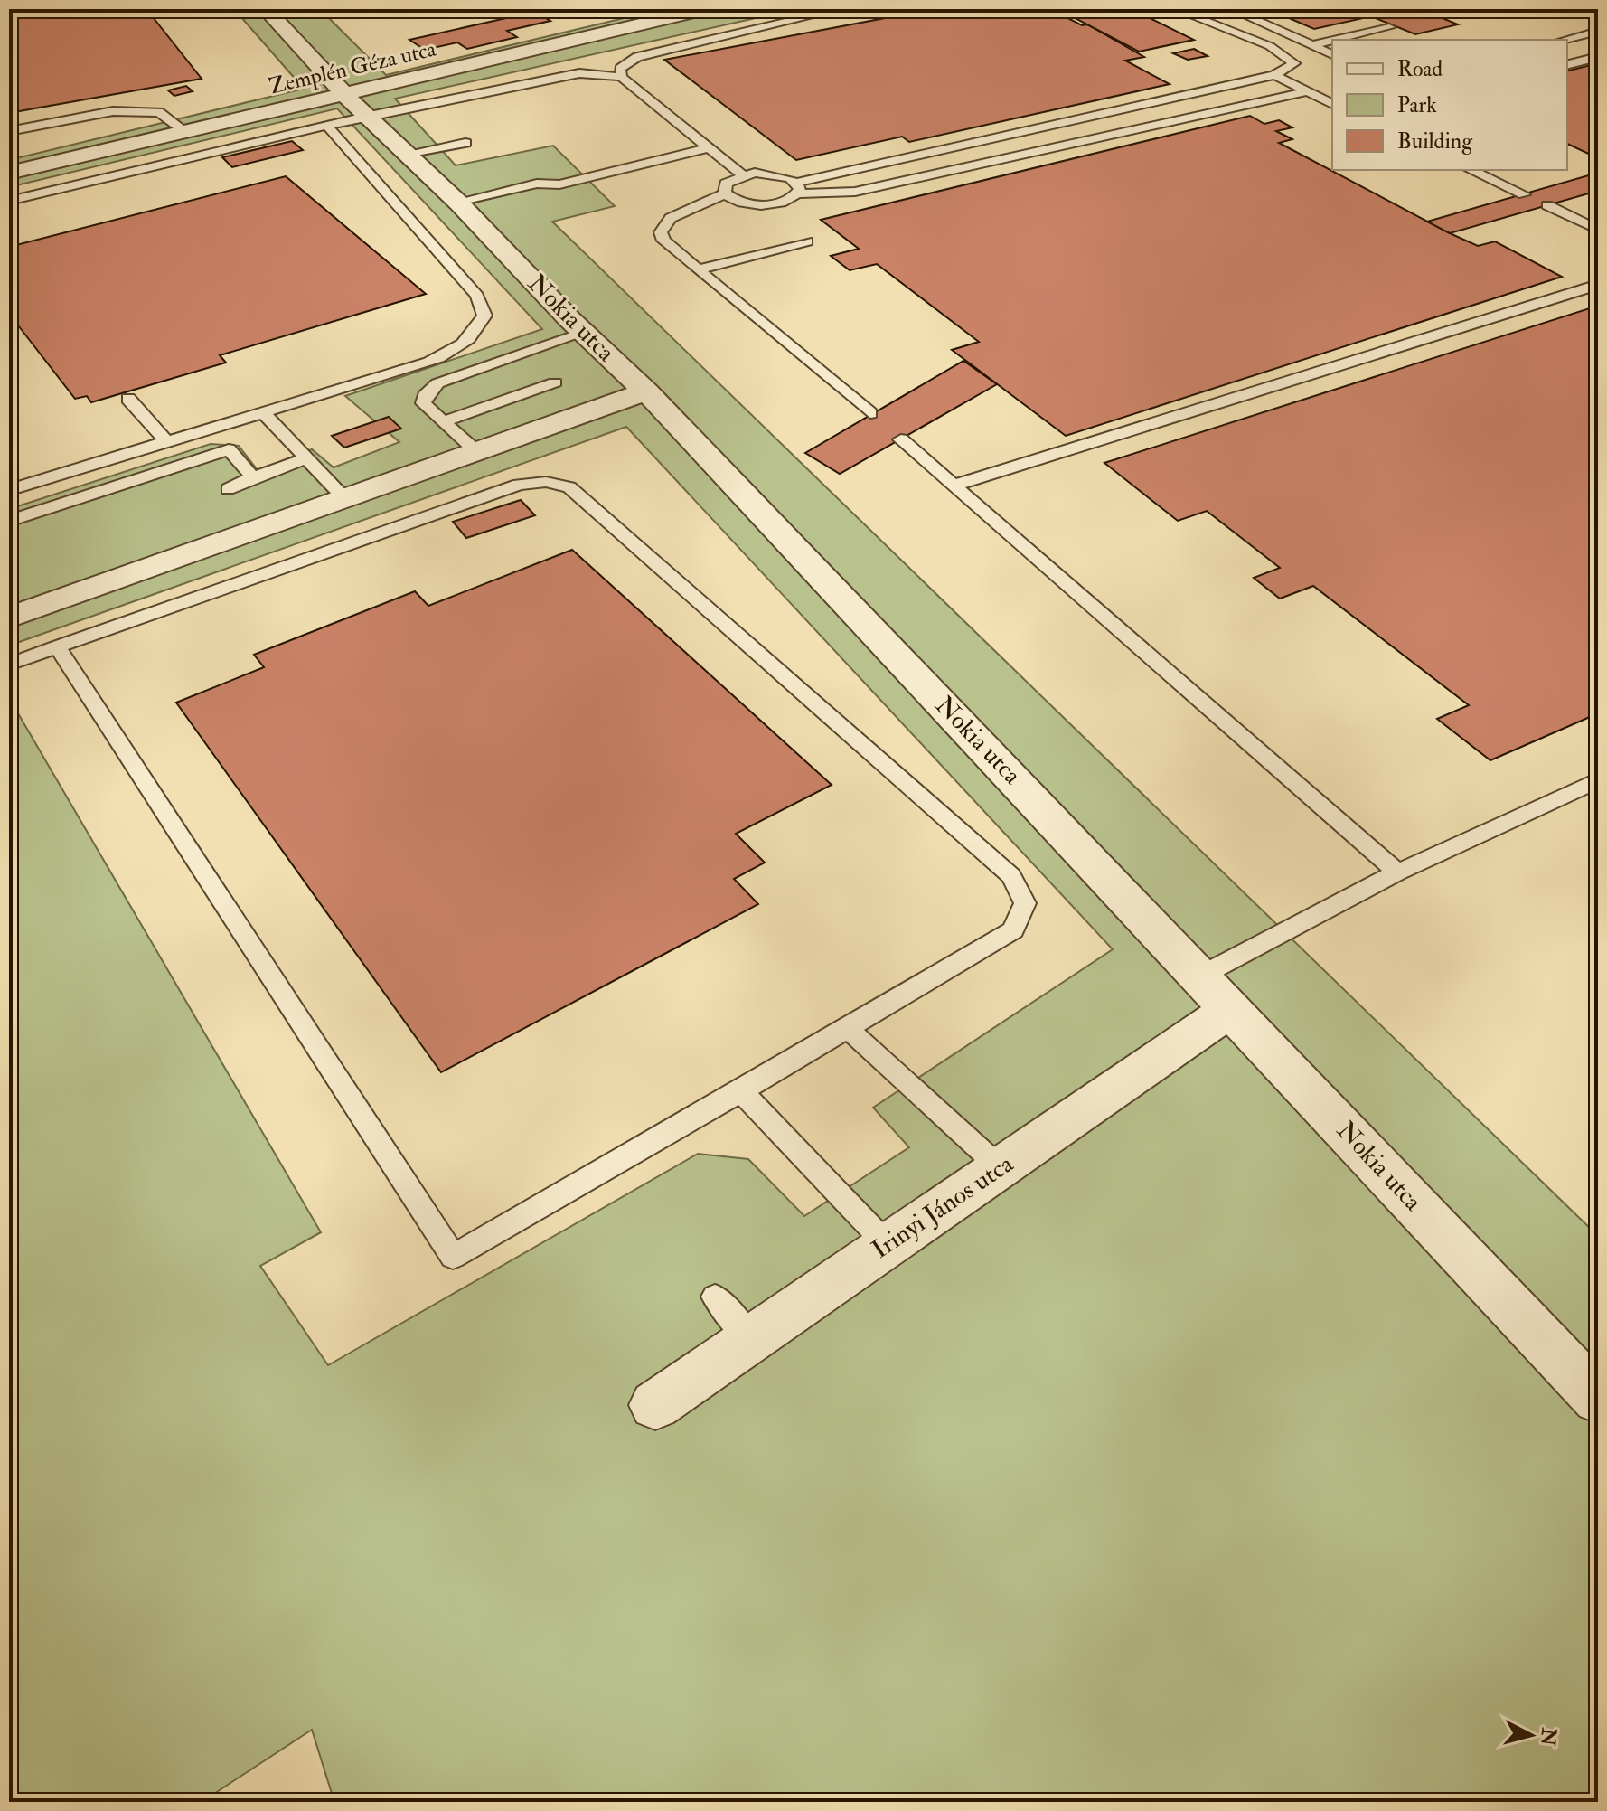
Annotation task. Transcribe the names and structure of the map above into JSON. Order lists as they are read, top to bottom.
{
  "streets": {
    "street": ["Zemplén Géza utca", "Nokia utca", "Irinyi János utca"]
  },
  "crossings": [
    ["Zemplén Géza utca", "Nokia utca"],
    ["Nokia utca", "Irinyi János utca"]
  ],
  "legend": ["Road", "Park", "Building"],
  "north": "right"
}
